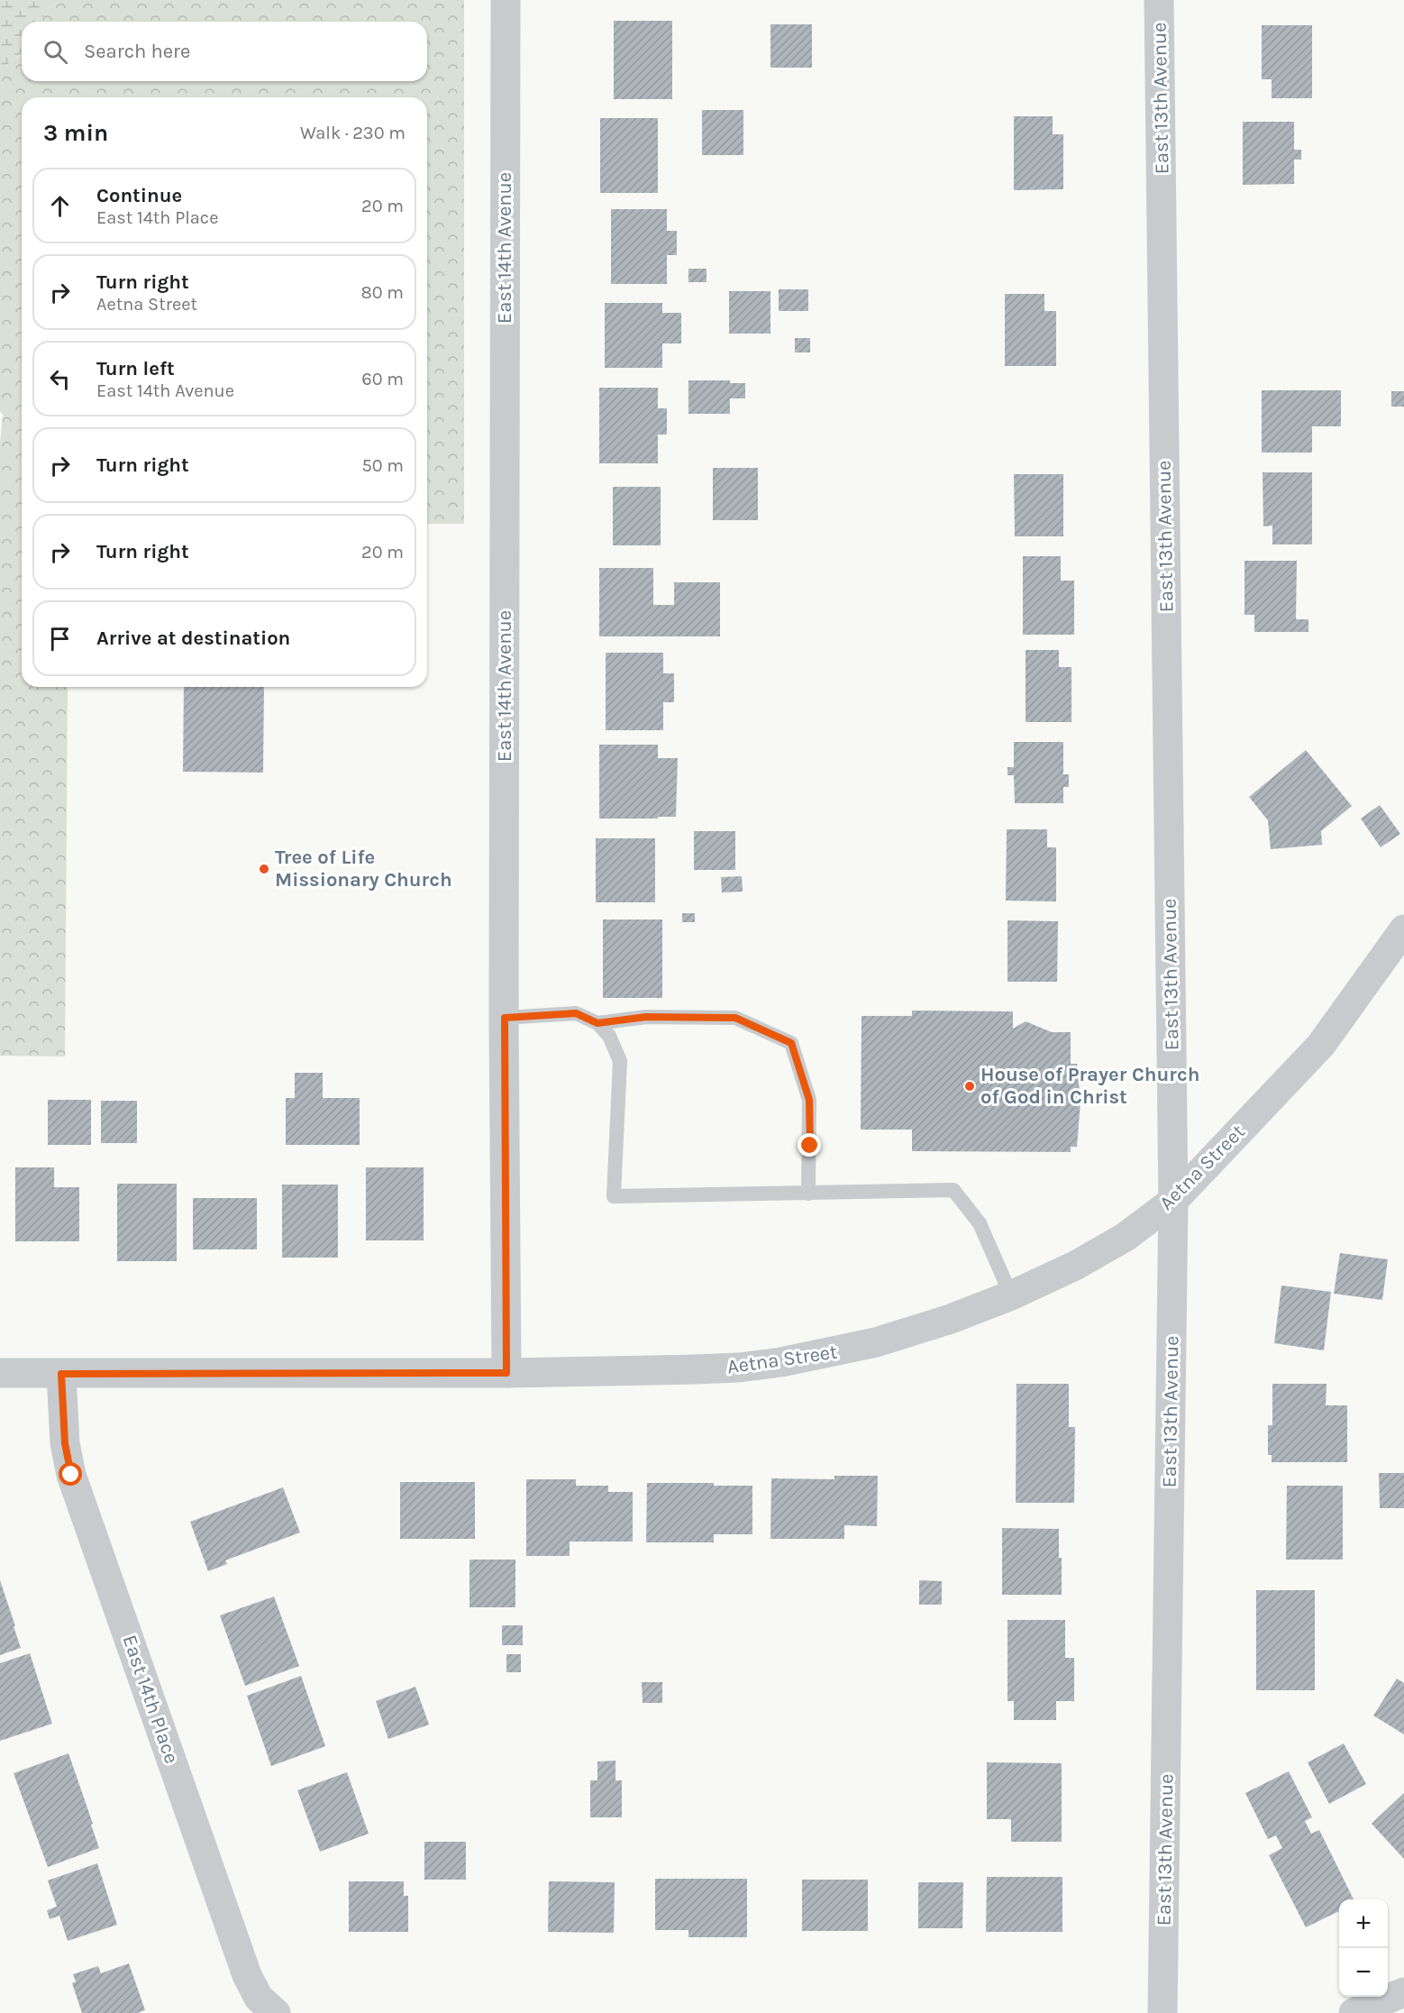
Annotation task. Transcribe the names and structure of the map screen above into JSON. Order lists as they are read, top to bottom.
{
  "streets": {
    "street": [
      "East 13th Avenue",
      "East 14th Avenue",
      "Aetna Street",
      "East 14th Place"
    ]
  },
  "crossings": [
    ["East 13th Avenue", "Aetna Street"],
    ["East 14th Avenue", "Aetna Street"],
    ["Aetna Street", "East 14th Place"]
  ],
  "places": ["Tree of Life Missionary Church", "House of Prayer Church of God in Christ"],
  "page": {
    "search": "Search here",
    "heading": ["3 min", "Walk · 230 m"],
    "list": [
      ["Continue", "East 14th Place", "20 m"],
      ["Turn right", "Aetna Street", "80 m"],
      ["Turn left", "East 14th Avenue", "60 m"],
      ["Turn right", "50 m"],
      ["Turn right", "20 m"],
      "Arrive at destination"
    ],
    "map_buttons": ["+", "−"]
  }
}
